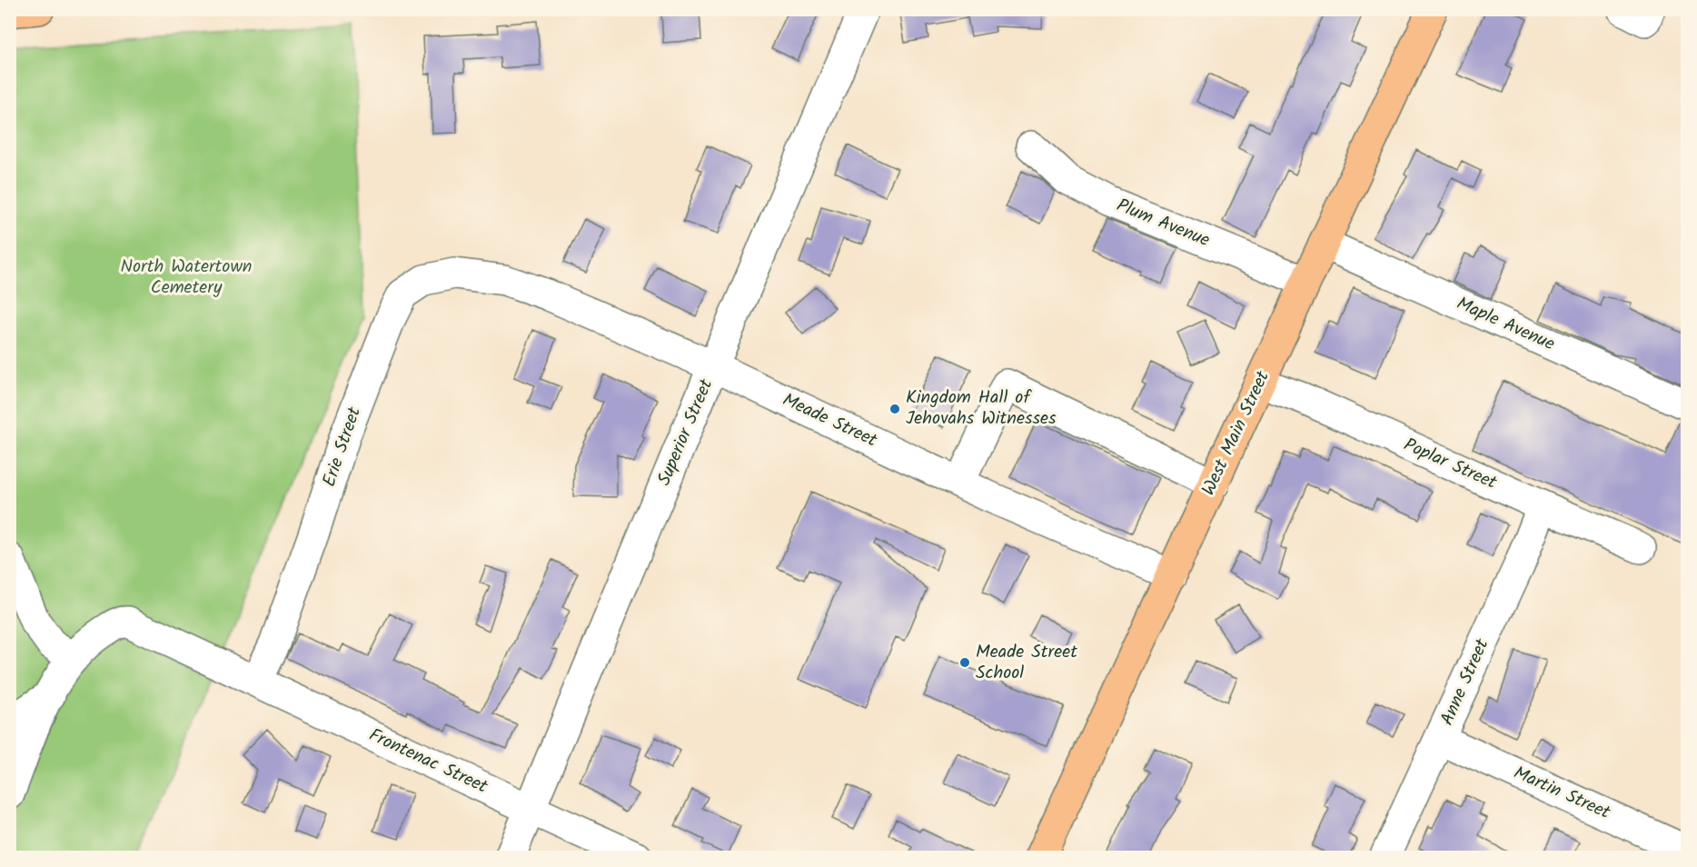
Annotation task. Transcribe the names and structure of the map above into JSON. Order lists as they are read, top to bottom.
{
  "streets": {
    "main road": ["West Main Street"],
    "street": [
      "Plum Avenue",
      "Maple Avenue",
      "Meade Street",
      "Superior Street",
      "Erie Street",
      "Poplar Street",
      "Anne Street",
      "Frontenac Street",
      "Martin Street"
    ]
  },
  "crossings": [
    ["Plum Avenue", "West Main Street"],
    ["Maple Avenue", "West Main Street"],
    ["Meade Street", "Superior Street"],
    ["Meade Street", "West Main Street"],
    ["Meade Street", "Erie Street"],
    ["Superior Street", "Frontenac Street"],
    ["West Main Street", "Poplar Street"],
    ["Erie Street", "Frontenac Street"],
    ["Poplar Street", "Anne Street"],
    ["Anne Street", "Martin Street"]
  ],
  "parks": ["North Watertown Cemetery"],
  "places": ["Kingdom Hall of Jehovahs Witnesses", "Meade Street School"]
}
